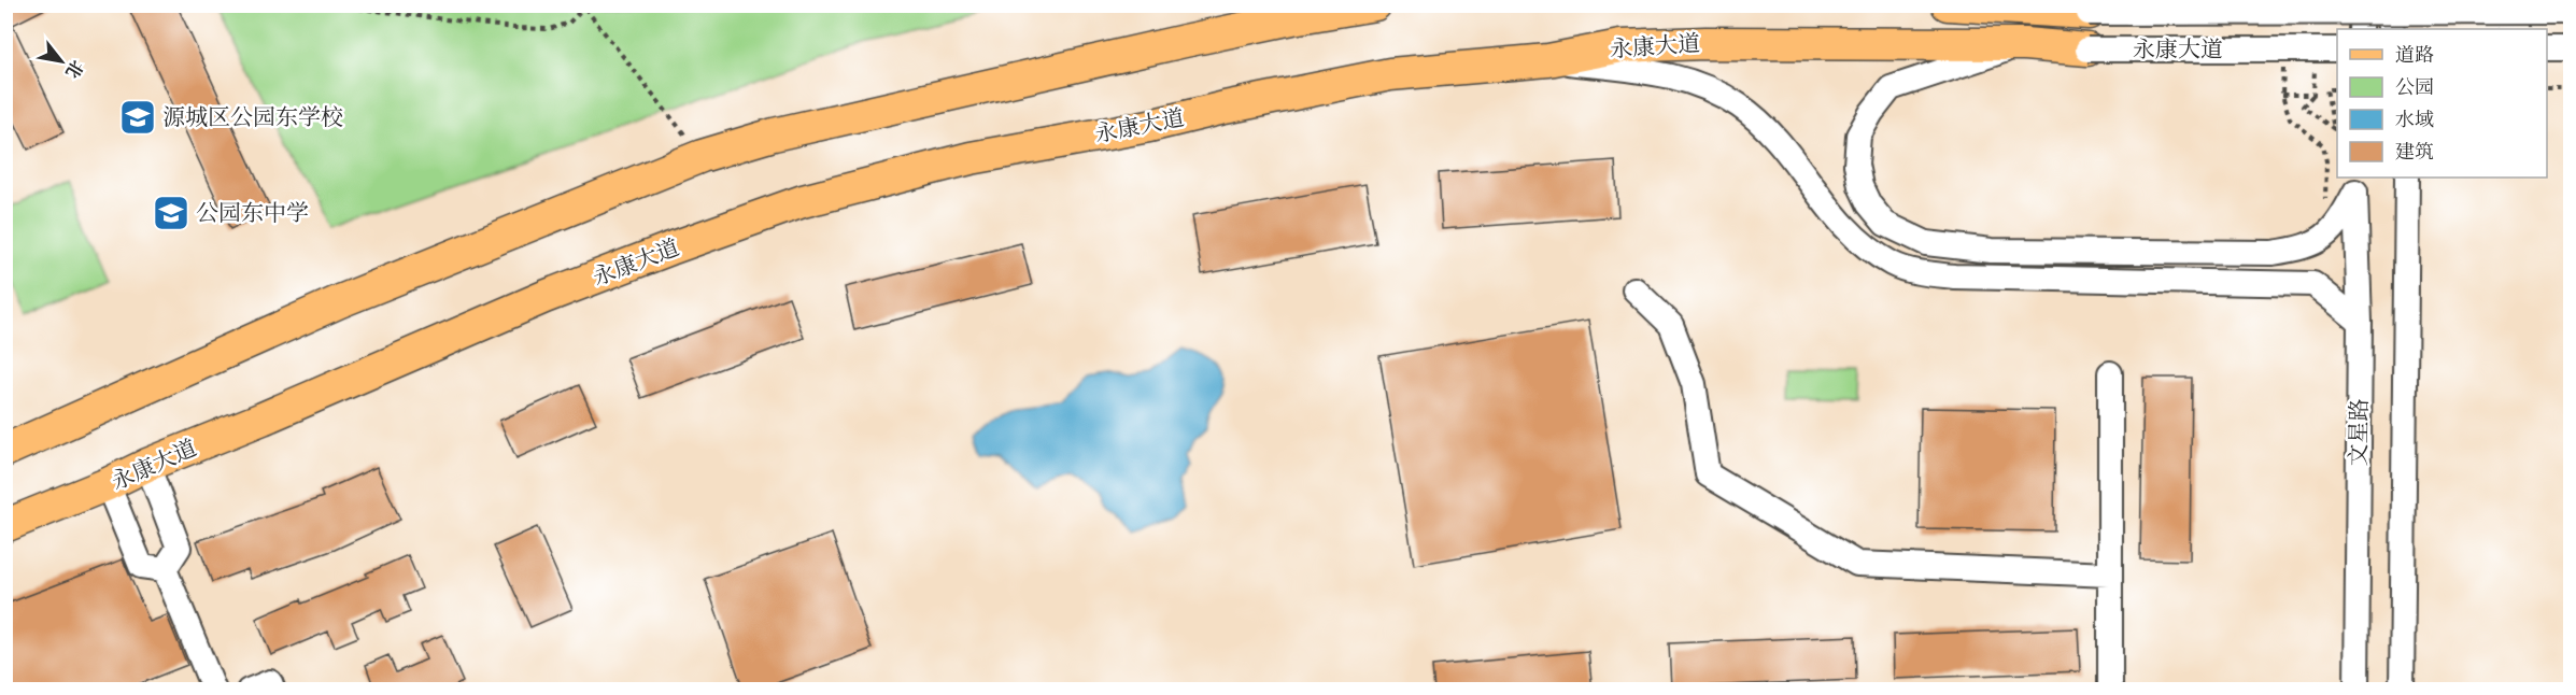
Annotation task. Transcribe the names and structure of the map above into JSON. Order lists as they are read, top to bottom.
{
  "streets": {
    "main road": ["永康大道"],
    "street": ["文星路"]
  },
  "places": {
    "school or university": ["源城区公园东学校", "公园东中学"]
  },
  "legend": [
    "道路",
    "公园",
    "水域",
    "建筑"
  ],
  "north": "bottom right"
}
